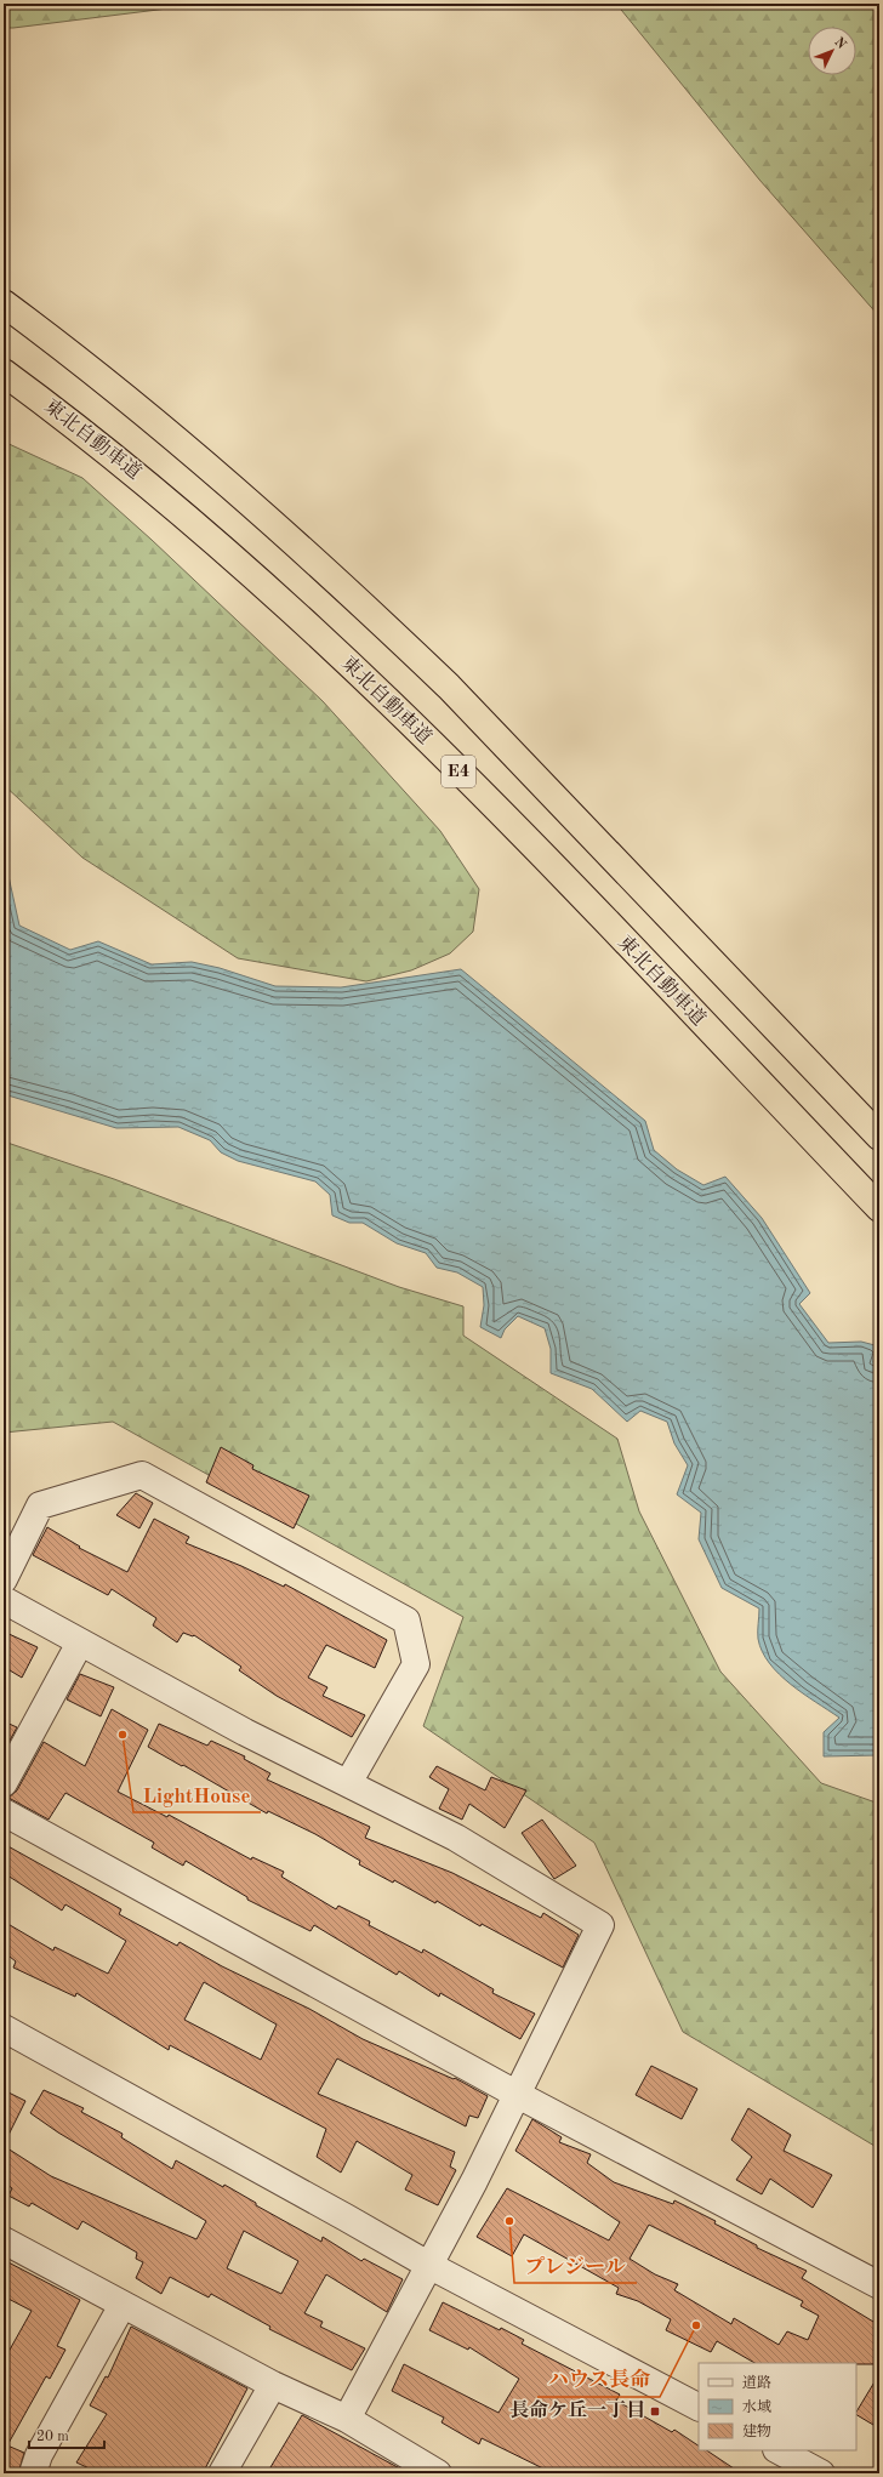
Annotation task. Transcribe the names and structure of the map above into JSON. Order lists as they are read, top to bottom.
{
  "streets": {
    "highway": ["東北自動車道", "E4"]
  },
  "places": {
    "other": ["LightHouse", "プレジール", "ハウス長命"],
    "transit": ["長命ケ丘一丁目"]
  },
  "legend": ["道路", "水域", "建物"],
  "scale_bar": "20 m",
  "north": "top right"
}
